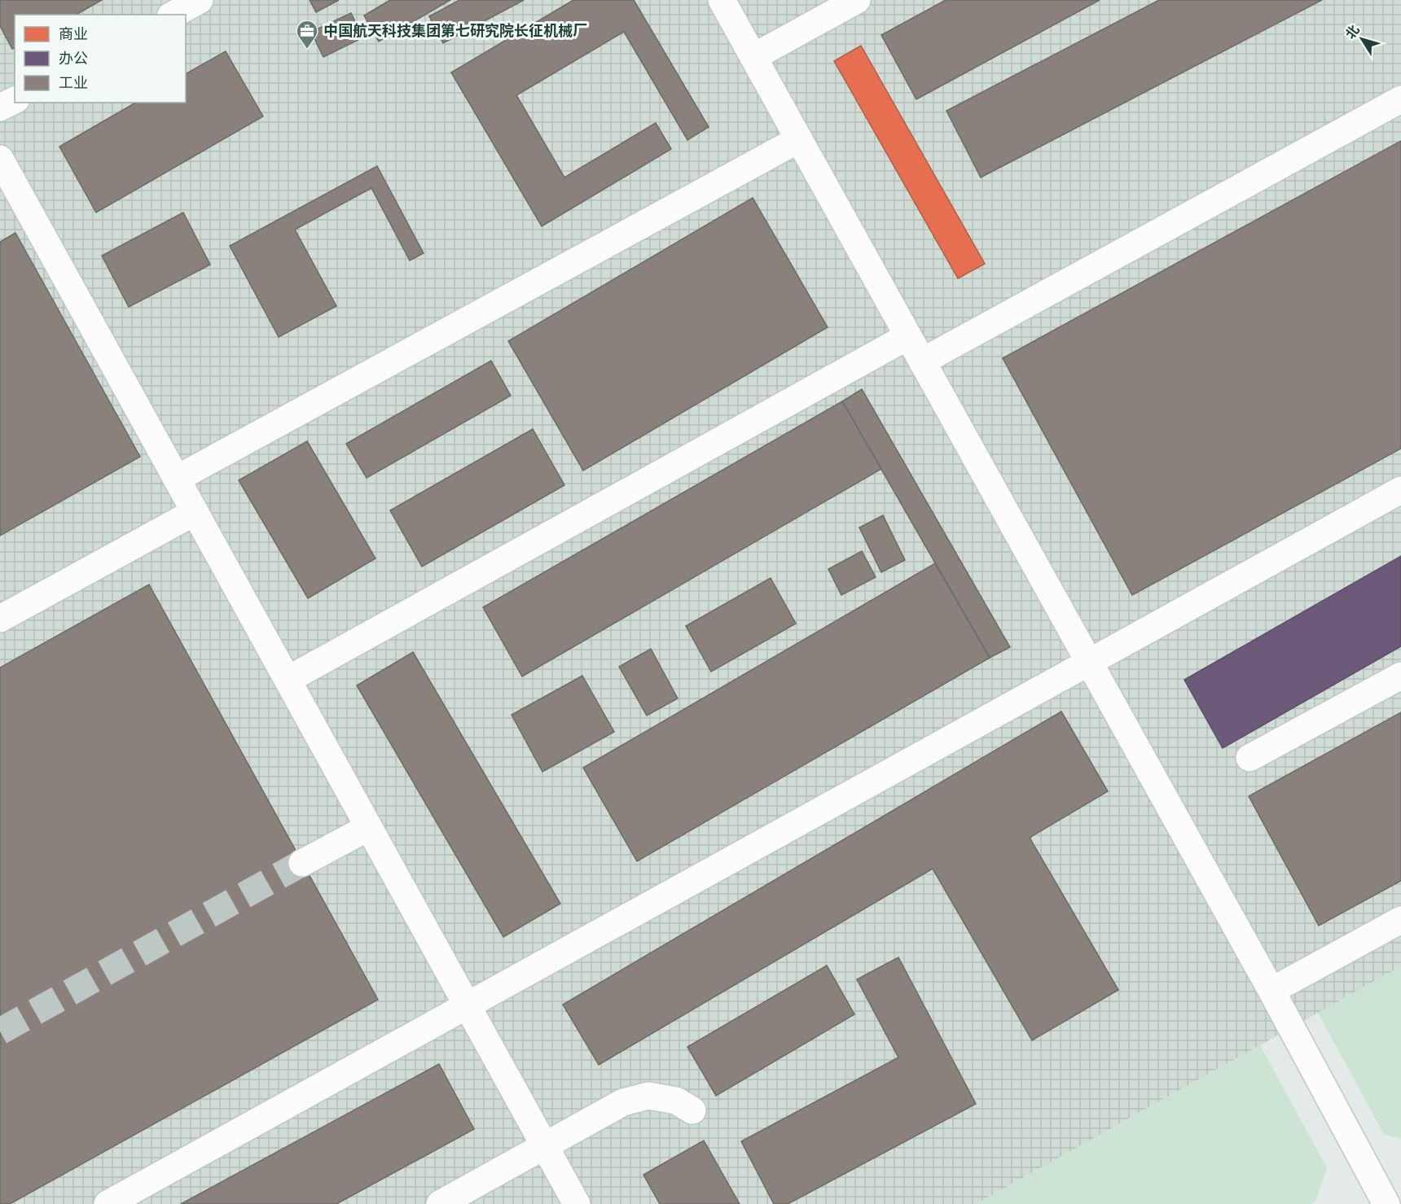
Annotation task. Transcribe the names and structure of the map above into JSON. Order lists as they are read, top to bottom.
{
  "places": {
    "office": ["中国航天科技集团第七研究院长征机械厂"]
  },
  "legend": ["商业", "办公", "工业"],
  "north": "top left"
}
